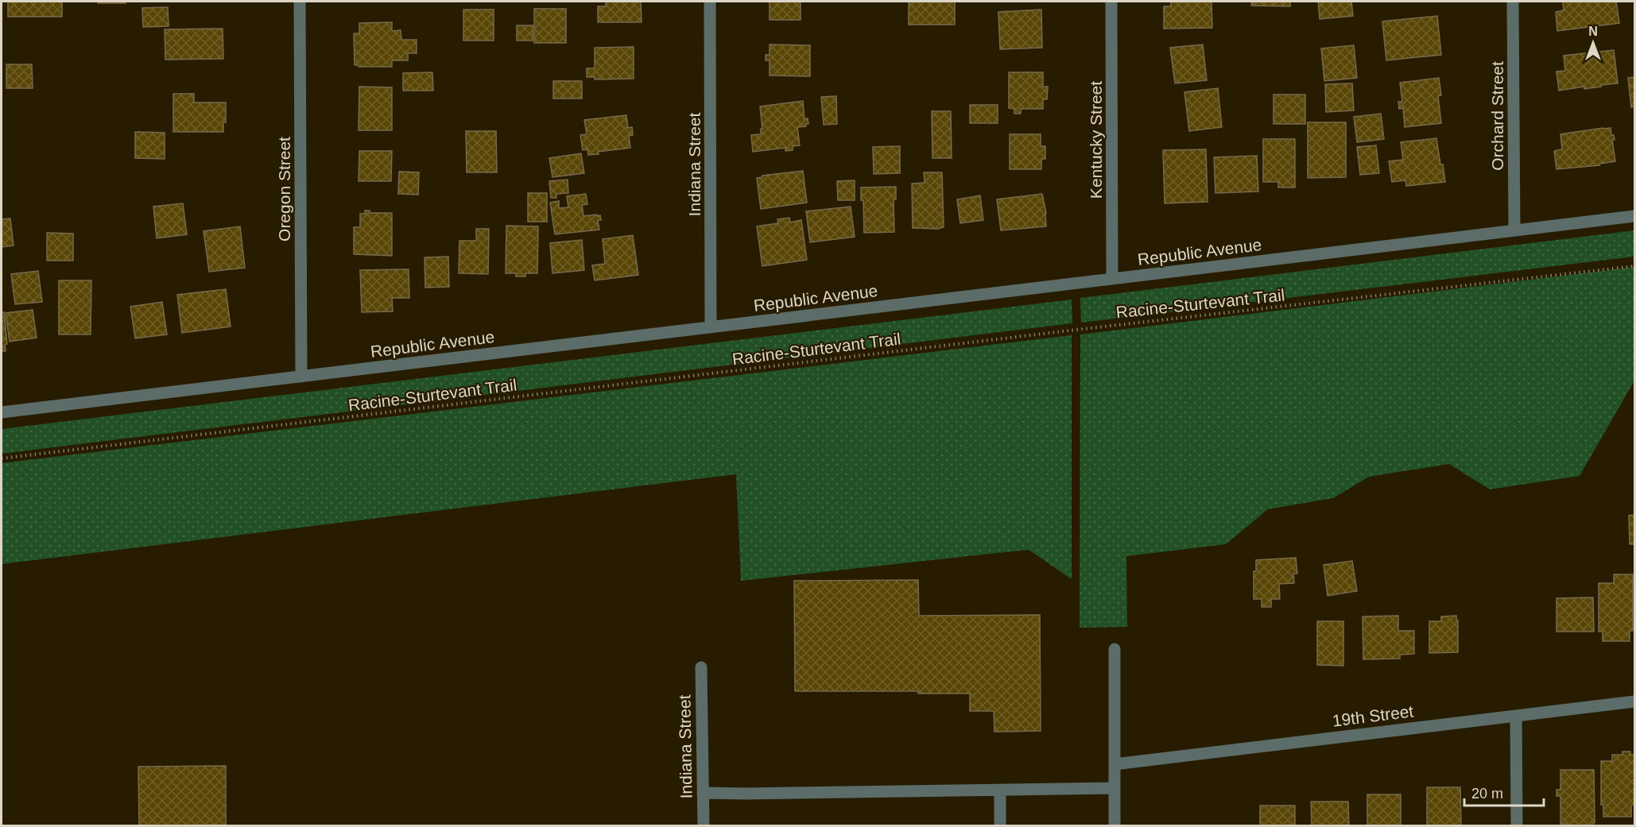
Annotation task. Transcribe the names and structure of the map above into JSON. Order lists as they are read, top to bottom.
{
  "streets": {
    "street": [
      "Orchard Street",
      "Kentucky Street",
      "Indiana Street",
      "Oregon Street",
      "Republic Avenue",
      "19th Street"
    ],
    "path": ["Racine-Sturtevant Trail"]
  },
  "crossings": [
    ["Orchard Street", "Republic Avenue"],
    ["Kentucky Street", "Republic Avenue"],
    ["Indiana Street", "Republic Avenue"],
    ["Oregon Street", "Republic Avenue"]
  ],
  "scale_bar": "20 m",
  "north": "top"
}
